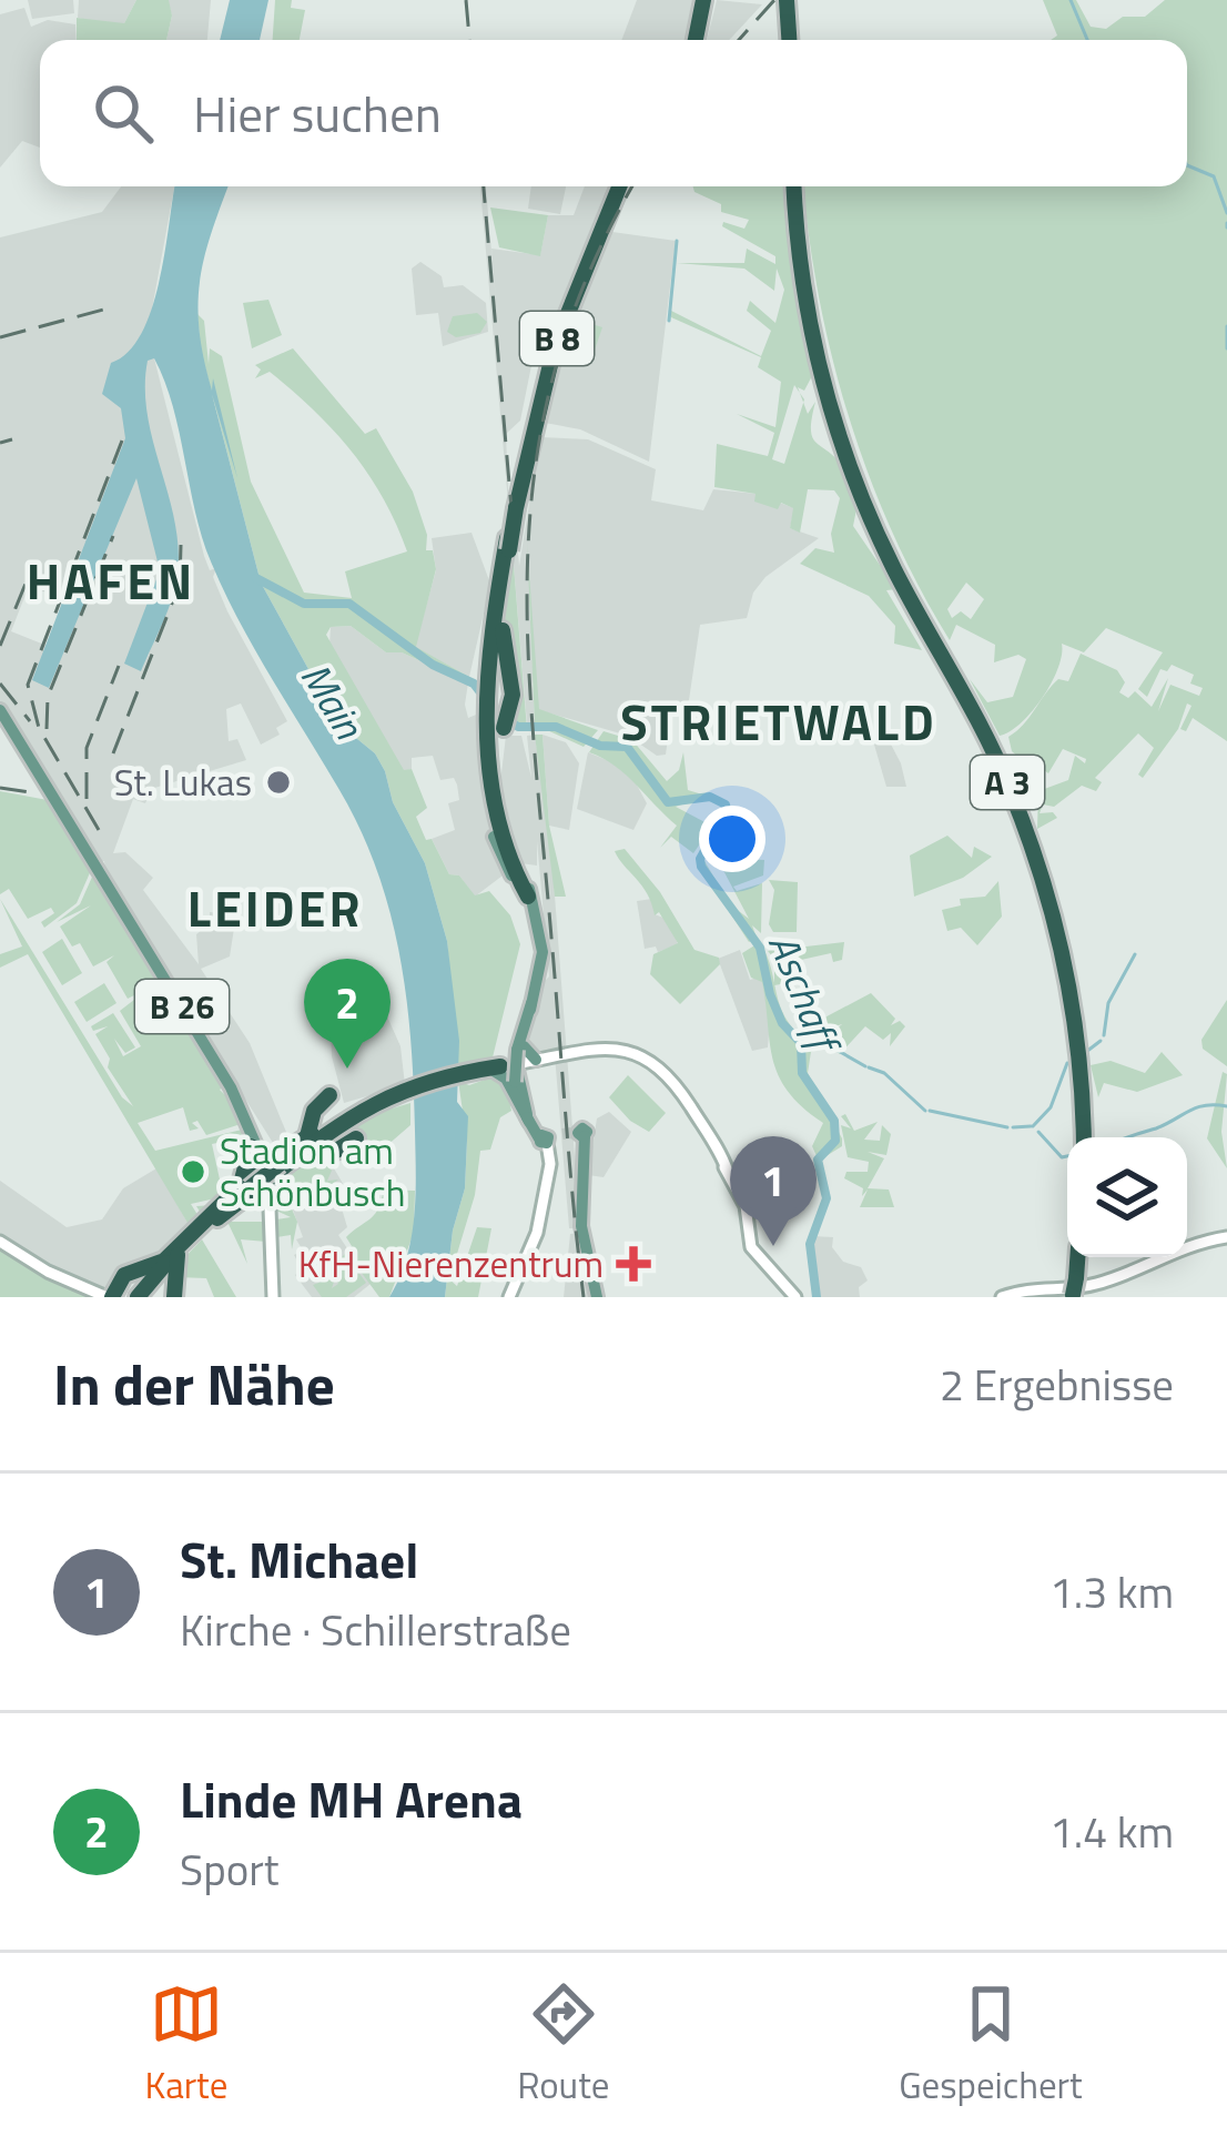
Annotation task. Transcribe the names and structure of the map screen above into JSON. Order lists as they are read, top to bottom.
{
  "streets": {
    "highway": ["B 8", "A 3"],
    "main road": ["B 26"]
  },
  "districts": ["HAFEN", "STRIETWALD", "LEIDER"],
  "water": ["Main", "Aschaff"],
  "places": {
    "other": ["St. Lukas", "Stadion am Schönbusch"],
    "health": ["KfH-Nierenzentrum"]
  },
  "page": {
    "search": "Hier suchen",
    "pins": ["2", "1"],
    "heading": ["In der Nähe", "2 Ergebnisse"],
    "list": [
      {
        "mark": "1",
        "name": "St. Michael",
        "note": "Kirche · Schillerstraße",
        "value": "1.3 km"
      },
      {
        "mark": "2",
        "name": "Linde MH Arena",
        "note": "Sport",
        "value": "1.4 km"
      }
    ],
    "nav": ["Karte", "Route", "Gespeichert"]
  }
}
